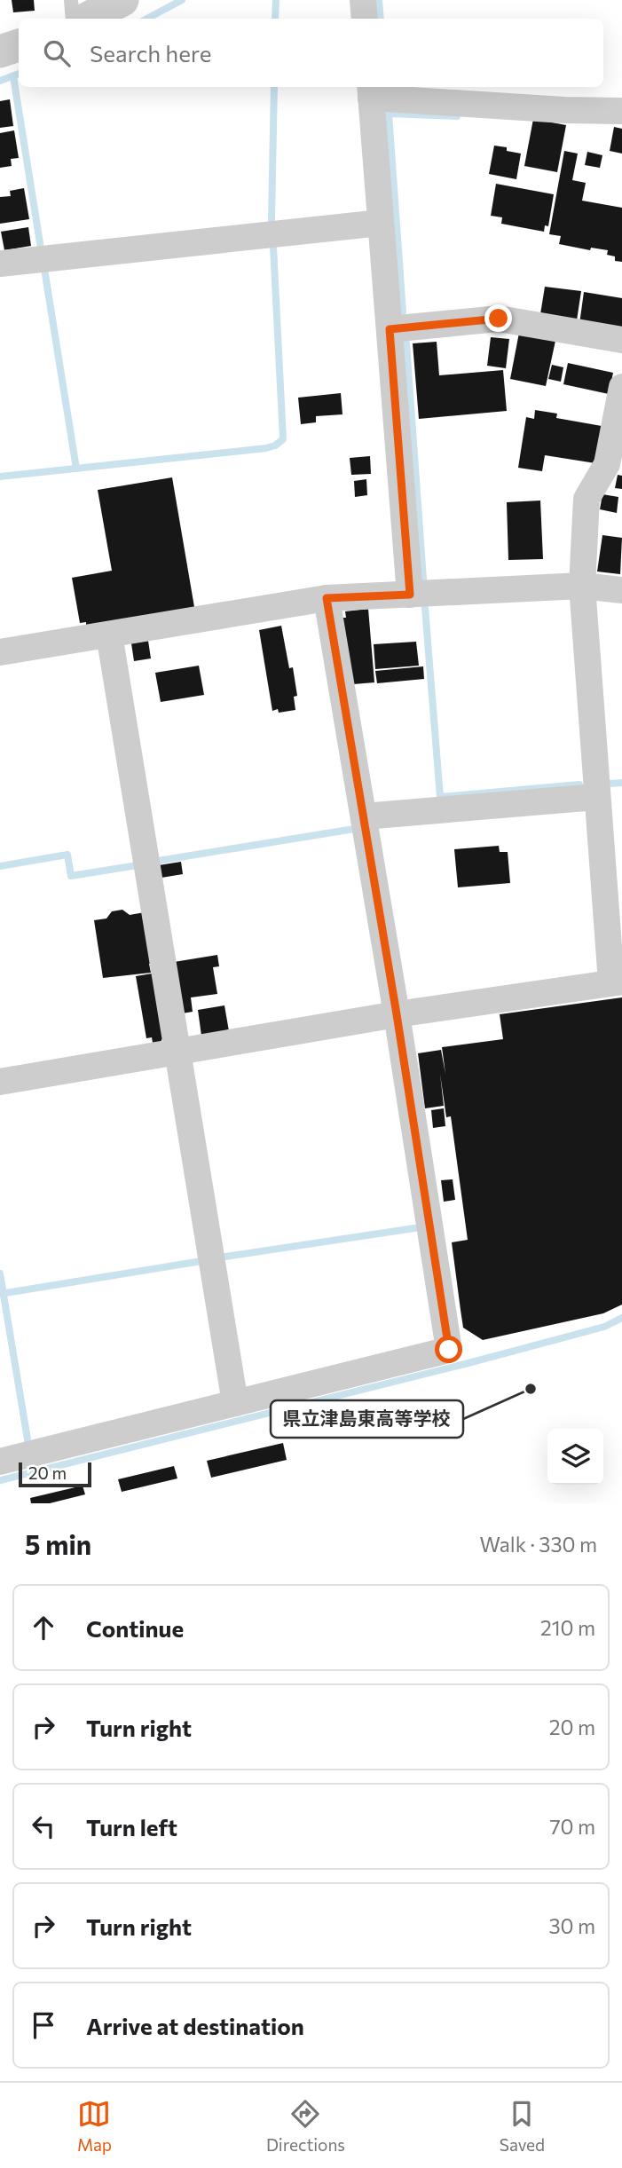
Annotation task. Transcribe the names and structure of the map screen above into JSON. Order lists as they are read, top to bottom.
{
  "places": ["県立津島東高等学校"],
  "scale_bar": "20 m",
  "page": {
    "search": "Search here",
    "scale": "20 m",
    "heading": ["5 min", "Walk · 330 m"],
    "list": [
      ["Continue", "210 m"],
      ["Turn right", "20 m"],
      ["Turn left", "70 m"],
      ["Turn right", "30 m"],
      "Arrive at destination"
    ],
    "nav": ["Map", "Directions", "Saved"]
  }
}
